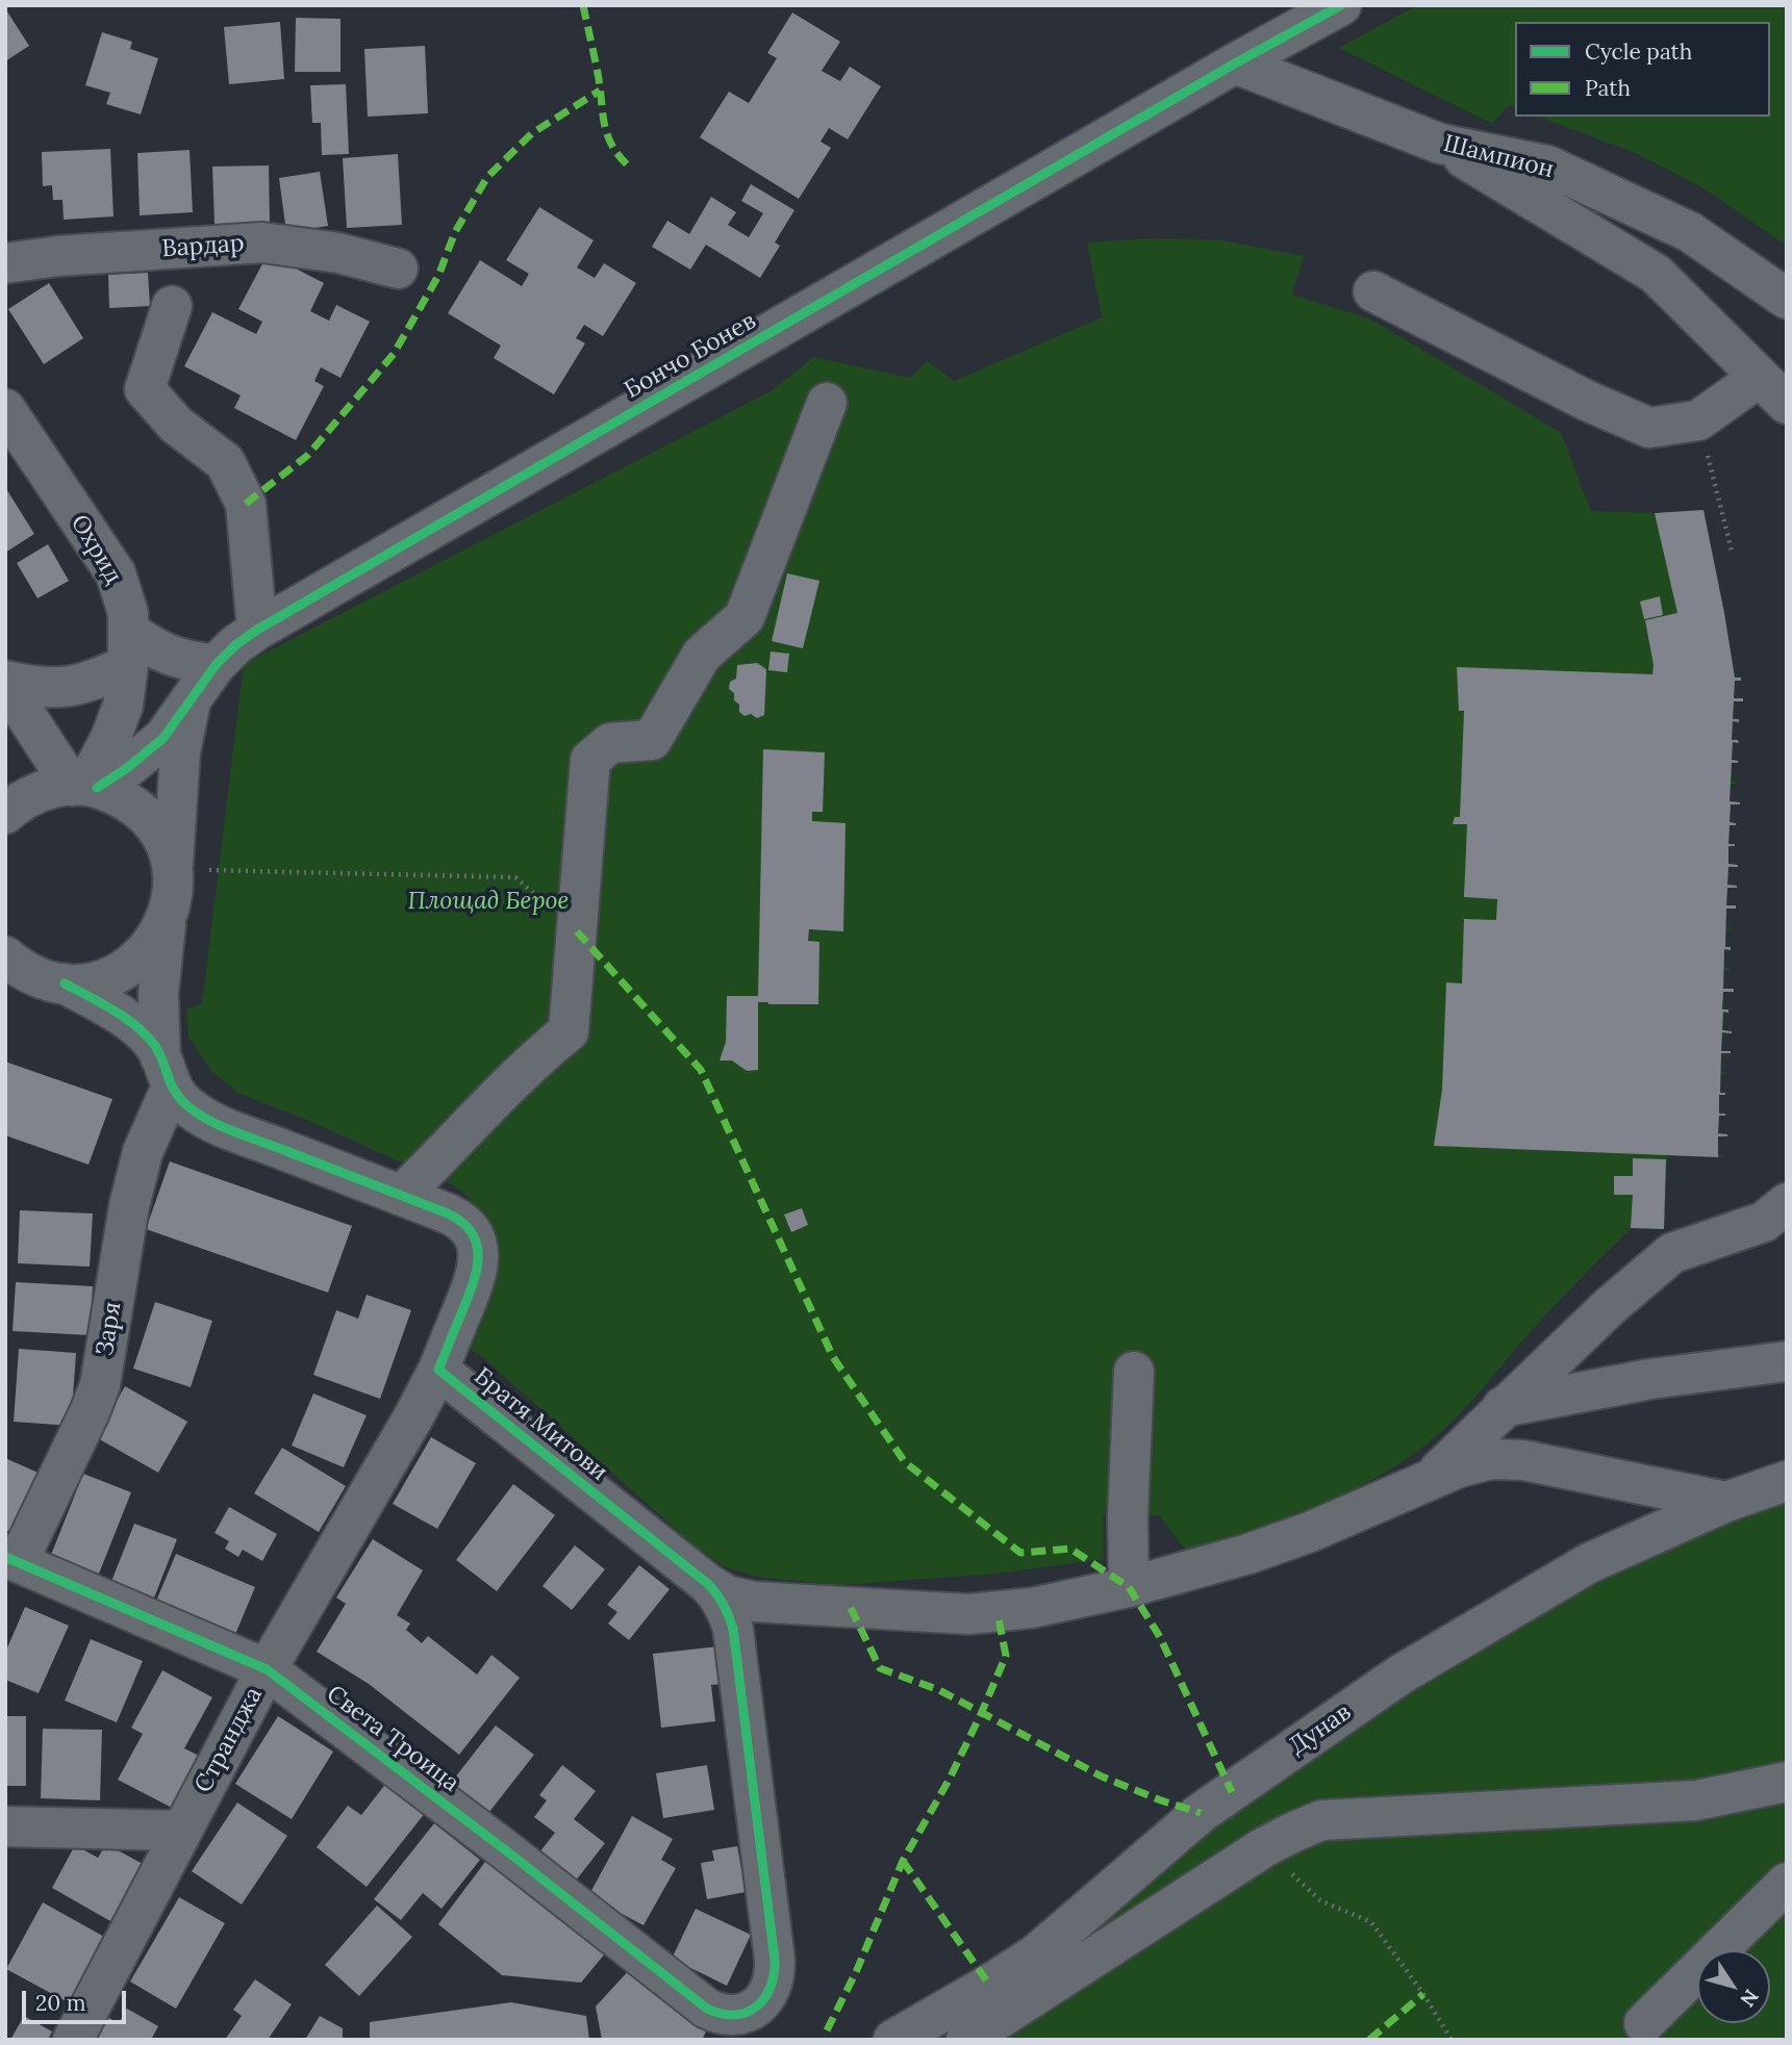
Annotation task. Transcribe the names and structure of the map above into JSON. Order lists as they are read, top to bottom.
{
  "streets": {
    "street": [
      "Шампион",
      "Вардар",
      "Бончо Бонев",
      "Охрид",
      "Заря",
      "Братя Митови",
      "Дунав",
      "Света Троица",
      "Странджа"
    ]
  },
  "crossings": [
    ["Шампион", "Бончо Бонев"],
    ["Бончо Бонев", "Охрид"],
    ["Заря", "Братя Митови"],
    ["Заря", "Света Троица"],
    ["Братя Митови", "Света Троица"],
    ["Братя Митови", "Странджа"],
    ["Света Троица", "Странджа"]
  ],
  "parks": ["Площад Берое"],
  "legend": ["Cycle path", "Path"],
  "scale_bar": "20 m",
  "north": "bottom right"
}
